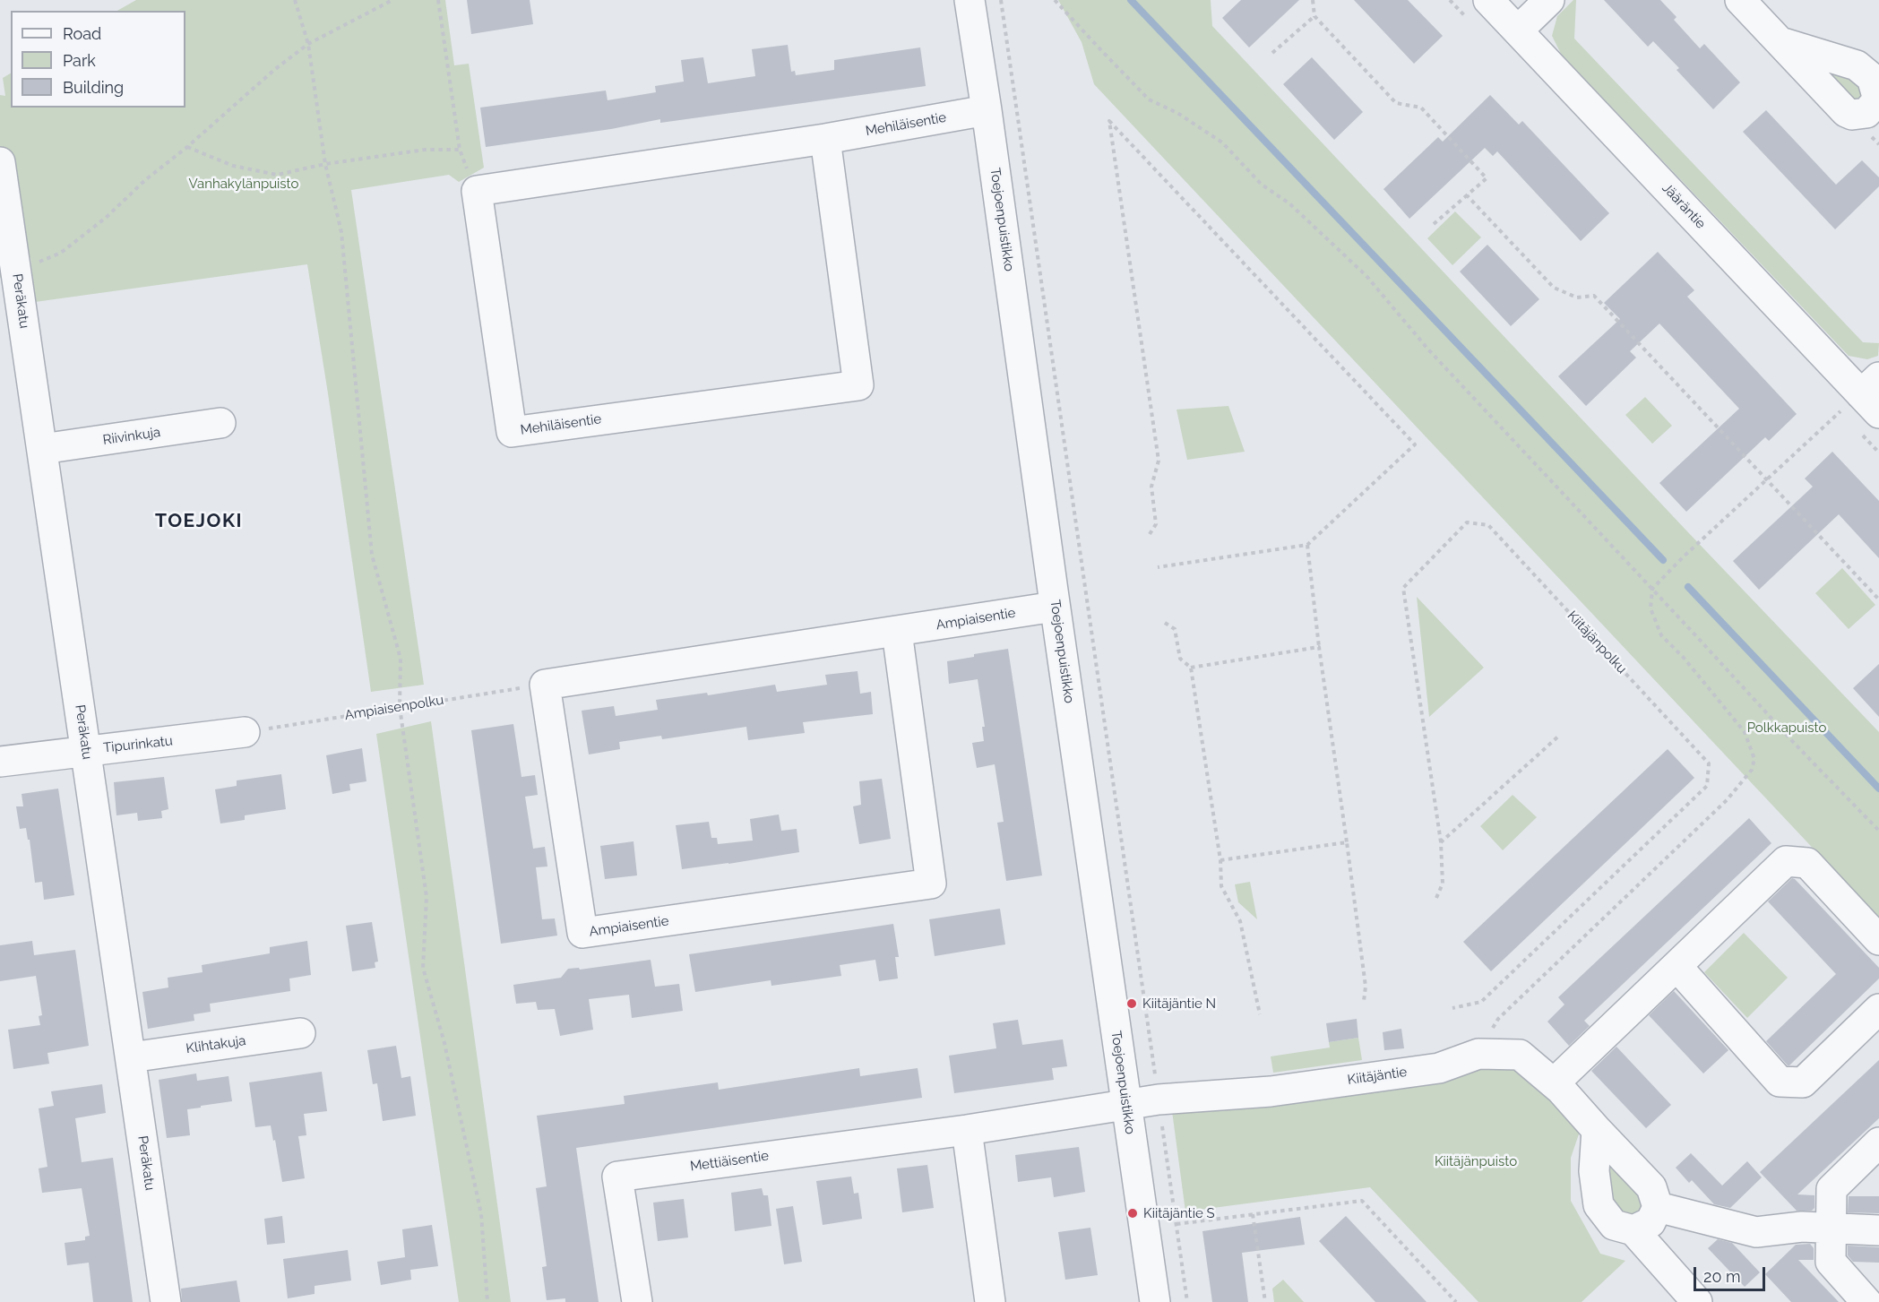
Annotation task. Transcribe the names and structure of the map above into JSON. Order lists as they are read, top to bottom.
{
  "streets": {
    "street": [
      "Mehiläisentie",
      "Jääräntie",
      "Toejoenpuistikko",
      "Peräkatu",
      "Riivinkuja",
      "Ampiaisentie",
      "Tipurinkatu",
      "Klihtakuja",
      "Kiitäjäntie",
      "Mettiäisentie"
    ],
    "path": ["Kiitäjänpolku", "Ampiaisenpolku"]
  },
  "crossings": [
    ["Mehiläisentie", "Toejoenpuistikko"],
    ["Toejoenpuistikko", "Ampiaisentie"],
    ["Toejoenpuistikko", "Kiitäjäntie"],
    ["Toejoenpuistikko", "Mettiäisentie"],
    ["Peräkatu", "Riivinkuja"],
    ["Peräkatu", "Tipurinkatu"],
    ["Peräkatu", "Klihtakuja"],
    ["Ampiaisentie", "Ampiaisenpolku"],
    ["Ampiaisenpolku", "Tipurinkatu"],
    ["Kiitäjäntie", "Mettiäisentie"]
  ],
  "districts": ["TOEJOKI"],
  "parks": ["Vanhakylänpuisto", "Polkkapuisto", "Kiitäjänpuisto"],
  "places": ["Kiitäjäntie N", "Kiitäjäntie S"],
  "legend": ["Road", "Park", "Building"],
  "scale_bar": "20 m"
}
